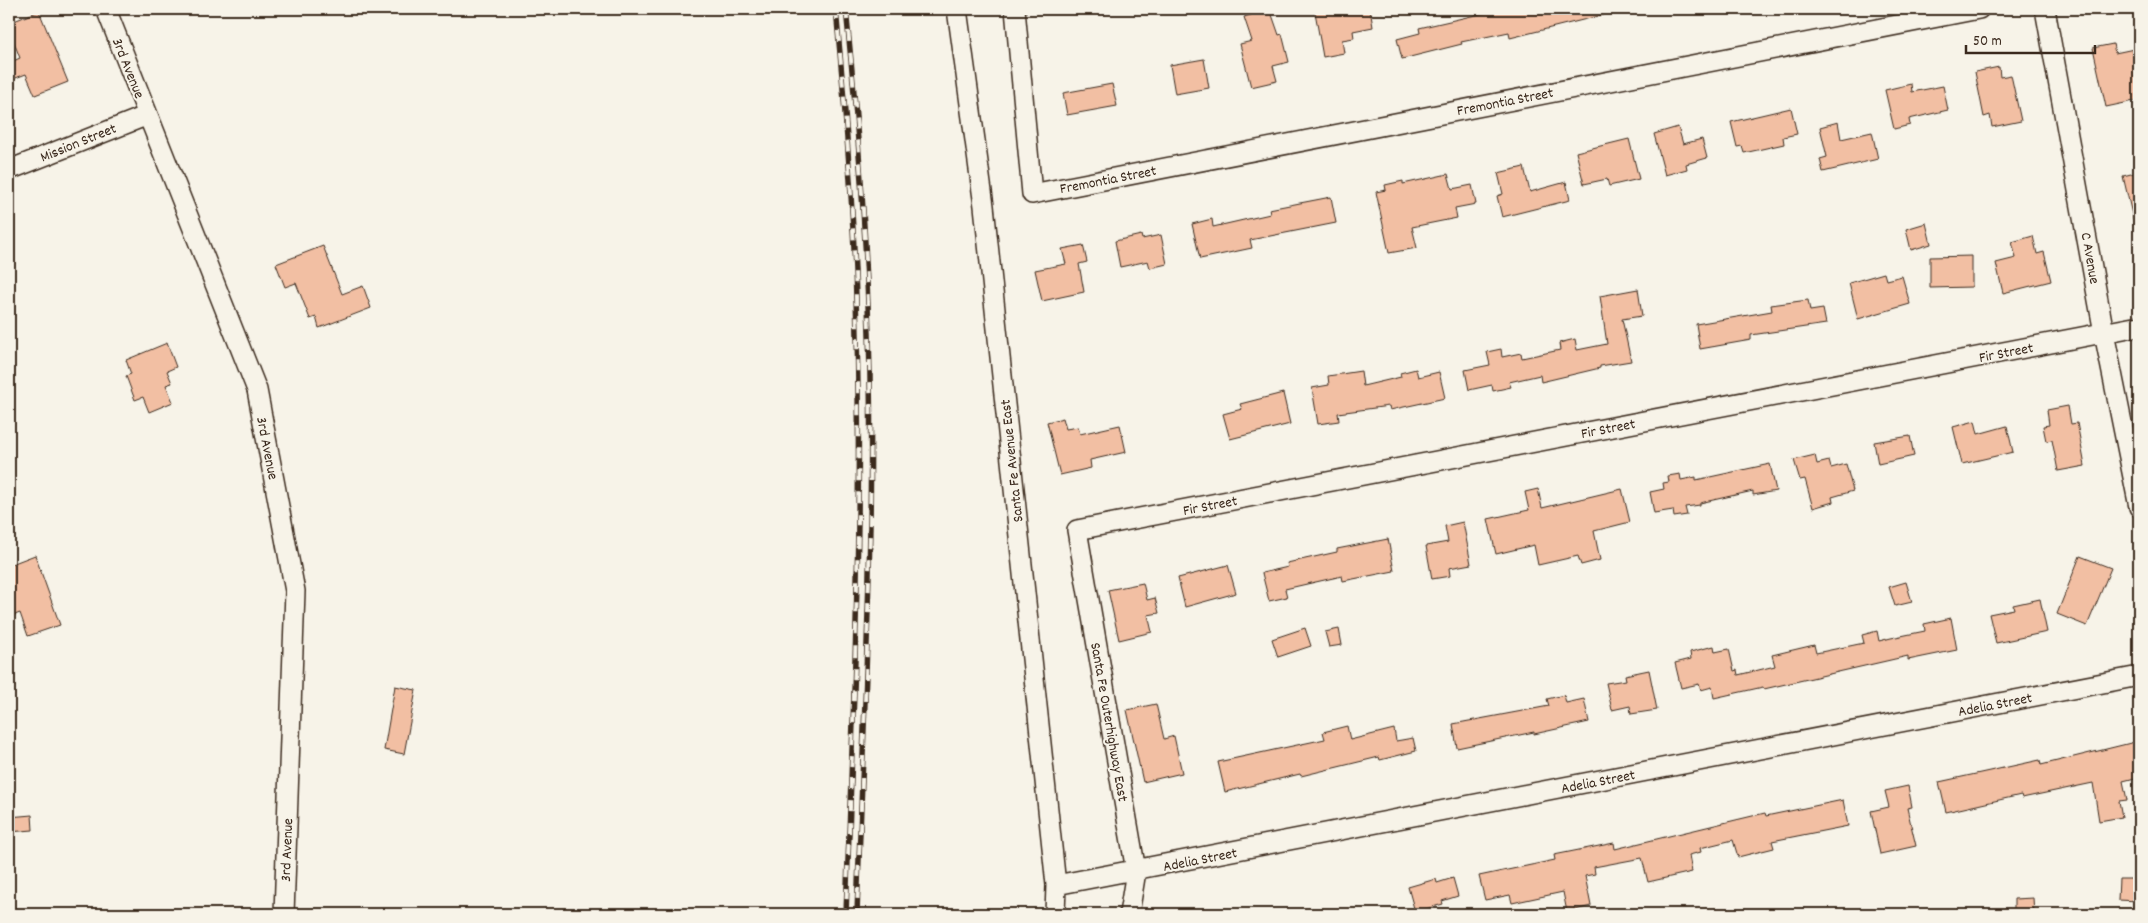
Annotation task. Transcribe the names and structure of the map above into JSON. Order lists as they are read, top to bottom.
{
  "streets": {
    "street": [
      "3rd Avenue",
      "Fremontia Street",
      "Mission Street",
      "C Avenue",
      "Fir Street",
      "Santa Fe Avenue East",
      "Adelia Street",
      "Santa Fe Outerhighway East"
    ]
  },
  "crossings": [
    ["3rd Avenue", "Mission Street"],
    ["C Avenue", "Fir Street"],
    ["Fir Street", "Santa Fe Outerhighway East"],
    ["Santa Fe Avenue East", "Adelia Street"],
    ["Adelia Street", "Santa Fe Outerhighway East"]
  ],
  "scale_bar": "50 m"
}
